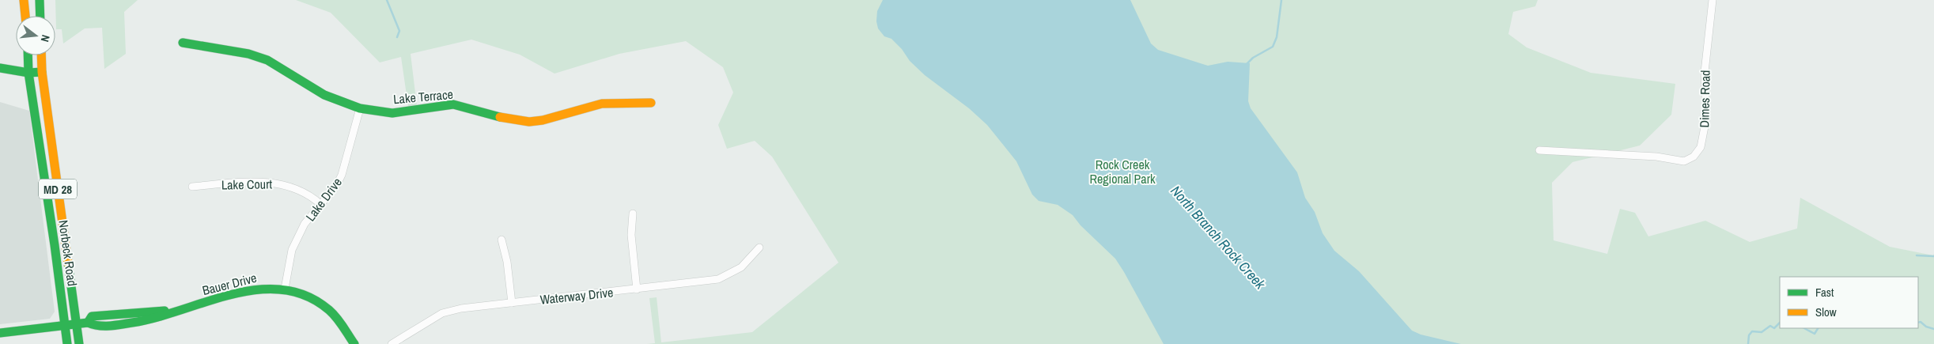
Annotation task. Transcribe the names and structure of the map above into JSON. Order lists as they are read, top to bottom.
{
  "streets": {
    "street": [
      "Lake Terrace",
      "Dimes Road",
      "Lake Court",
      "MD 28",
      "Lake Drive",
      "Norbeck Road",
      "Bauer Drive",
      "Waterway Drive"
    ]
  },
  "crossings": [
    ["Lake Terrace", "Lake Drive"],
    ["Lake Court", "Lake Drive"],
    ["Lake Drive", "Bauer Drive"],
    ["Norbeck Road", "Bauer Drive"]
  ],
  "water": ["North Branch Rock Creek"],
  "parks": ["Rock Creek Regional Park"],
  "legend": ["Fast", "Slow"],
  "north": "right"
}
